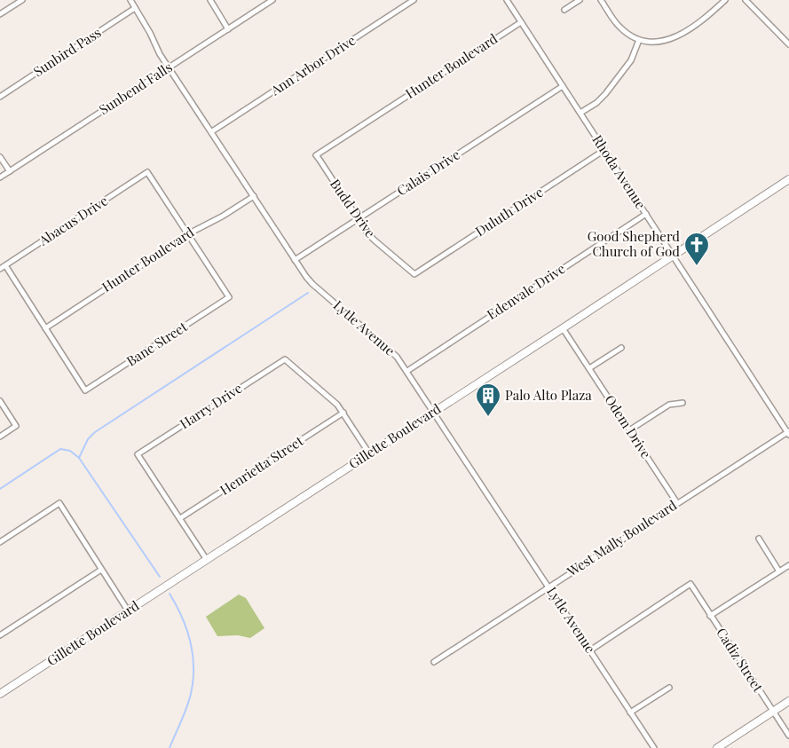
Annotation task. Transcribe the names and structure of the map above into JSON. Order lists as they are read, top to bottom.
{
  "streets": {
    "main road": ["Gillette Boulevard"],
    "street": [
      "Sunbird Pass",
      "Ann Arbor Drive",
      "Hunter Boulevard",
      "Sunbend Falls",
      "Rhoda Avenue",
      "Calais Drive",
      "Budd Drive",
      "Duluth Drive",
      "Abacus Drive",
      "Edenvale Drive",
      "Lytle Avenue",
      "Bane Street",
      "Harry Drive",
      "Odem Drive",
      "Henrietta Street",
      "West Mally Boulevard",
      "Cadiz Street"
    ]
  },
  "crossings": [
    ["Sunbird Pass", "Lytle Avenue"],
    ["Ann Arbor Drive", "Lytle Avenue"],
    ["Hunter Boulevard", "Rhoda Avenue"],
    ["Hunter Boulevard", "Budd Drive"],
    ["Hunter Boulevard", "Abacus Drive"],
    ["Hunter Boulevard", "Lytle Avenue"],
    ["Hunter Boulevard", "Bane Street"],
    ["Sunbend Falls", "Lytle Avenue"],
    ["Rhoda Avenue", "Calais Drive"],
    ["Rhoda Avenue", "Duluth Drive"],
    ["Rhoda Avenue", "Edenvale Drive"],
    ["Rhoda Avenue", "Gillette Boulevard"],
    ["Rhoda Avenue", "West Mally Boulevard"],
    ["Calais Drive", "Budd Drive"],
    ["Calais Drive", "Lytle Avenue"],
    ["Budd Drive", "Duluth Drive"],
    ["Abacus Drive", "Bane Street"],
    ["Edenvale Drive", "Lytle Avenue"],
    ["Lytle Avenue", "Gillette Boulevard"],
    ["Lytle Avenue", "West Mally Boulevard"],
    ["Lytle Avenue", "Cadiz Street"],
    ["Harry Drive", "Henrietta Street"],
    ["Odem Drive", "Gillette Boulevard"],
    ["Odem Drive", "West Mally Boulevard"]
  ],
  "places": {
    "church": ["Good Shepherd Church of God"],
    "building": ["Palo Alto Plaza"]
  }
}
